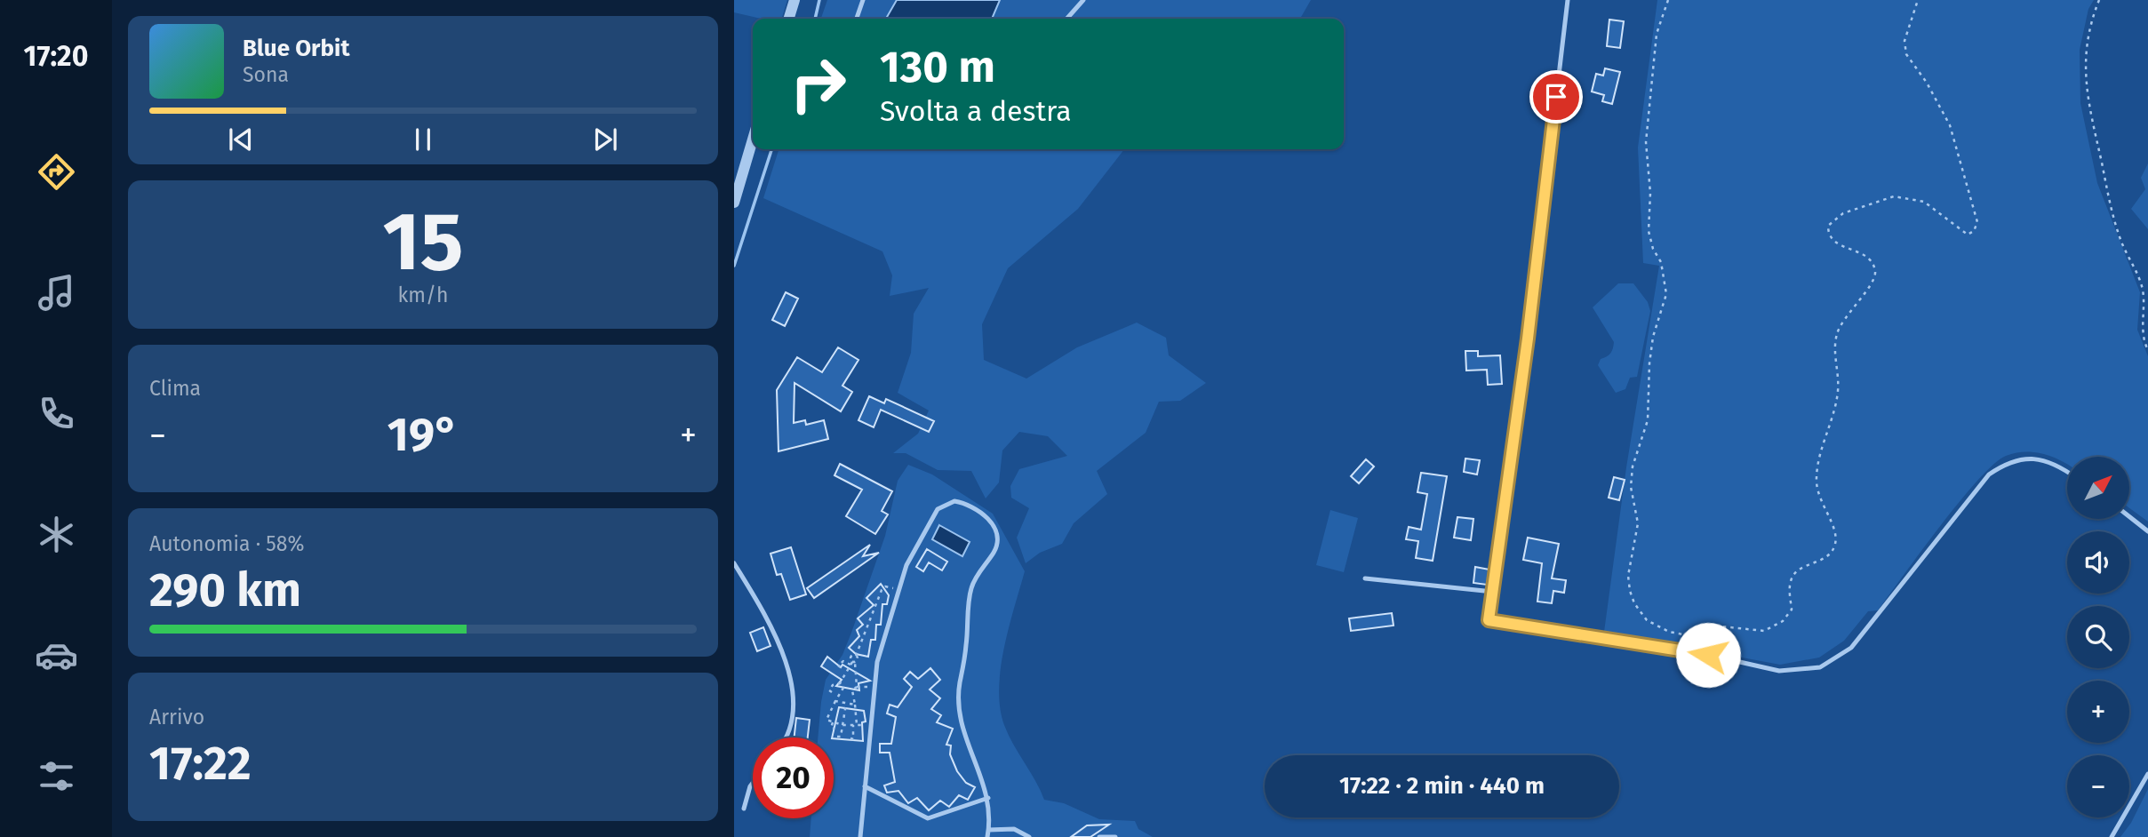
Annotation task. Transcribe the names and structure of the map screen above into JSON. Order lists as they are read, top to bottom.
{
  "north": "top right",
  "page": {
    "tabs": "17:20",
    "turn": ["130 m", "Svolta a destra"],
    "song": ["Blue Orbit", "Sona"],
    "tile": [
      ["15", "km/h"],
      "Clima",
      ["Autonomia · 58%", "290 km"],
      ["Arrivo", "17:22"]
    ],
    "heat": ["−", "19°", "+"],
    "map_buttons": ["+", "−"],
    "limit": "20",
    "trip": "17:22 · 2 min · 440 m"
  }
}
